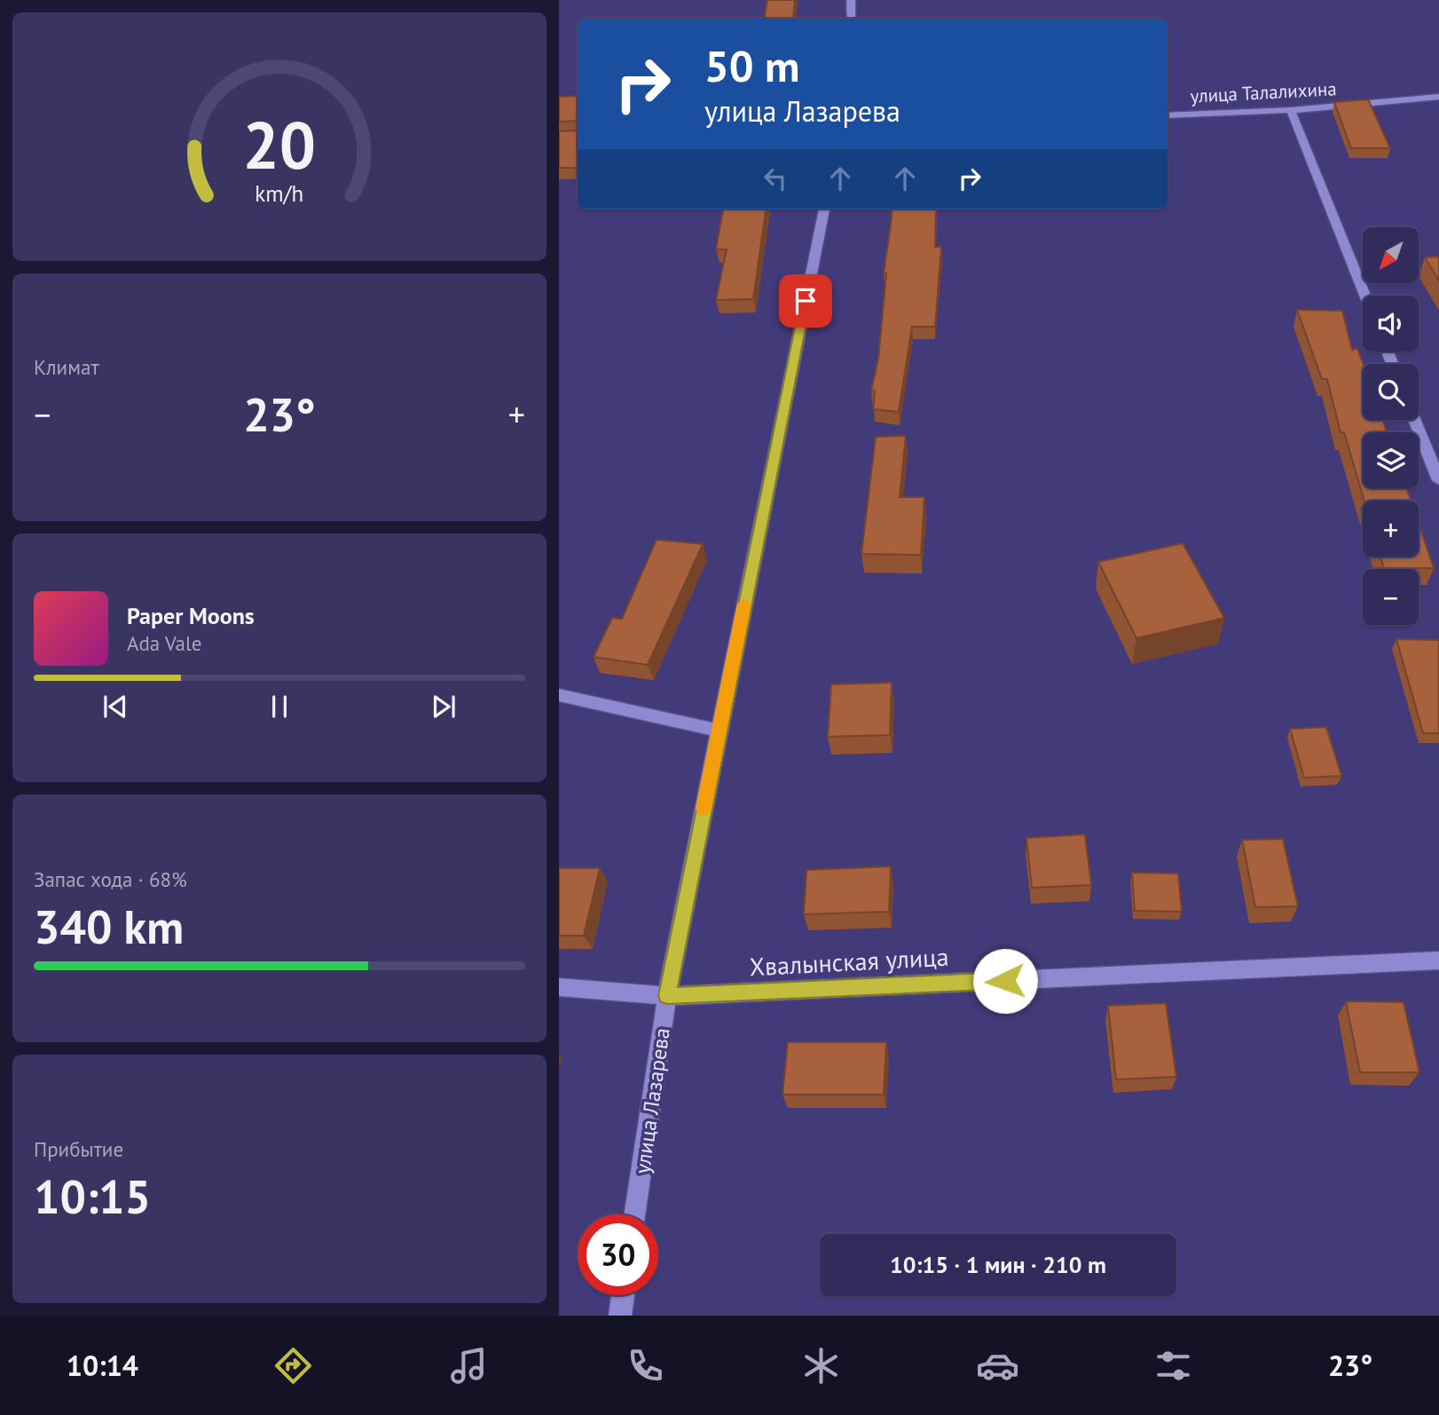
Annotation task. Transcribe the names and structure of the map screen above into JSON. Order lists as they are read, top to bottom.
{
  "streets": {
    "street": ["улица Талалихина", "Хвалынская улица", "улица Лазарева"]
  },
  "crossings": [
    ["Хвалынская улица", "улица Лазарева"]
  ],
  "north": "bottom left",
  "page": {
    "turn": ["50 m", "улица Лазарева"],
    "map_buttons": ["+", "−"],
    "tile": [
      "Климат",
      ["Запас хода · 68%", "340 km"],
      ["Прибытие", "10:15"]
    ],
    "heat": ["−", "23°", "+"],
    "song": ["Paper Moons", "Ada Vale"],
    "limit": "30",
    "trip": "10:15 · 1 мин · 210 m",
    "tabs": ["10:14", "23°"],
    "gauge": ["20", "km/h"]
  }
}
